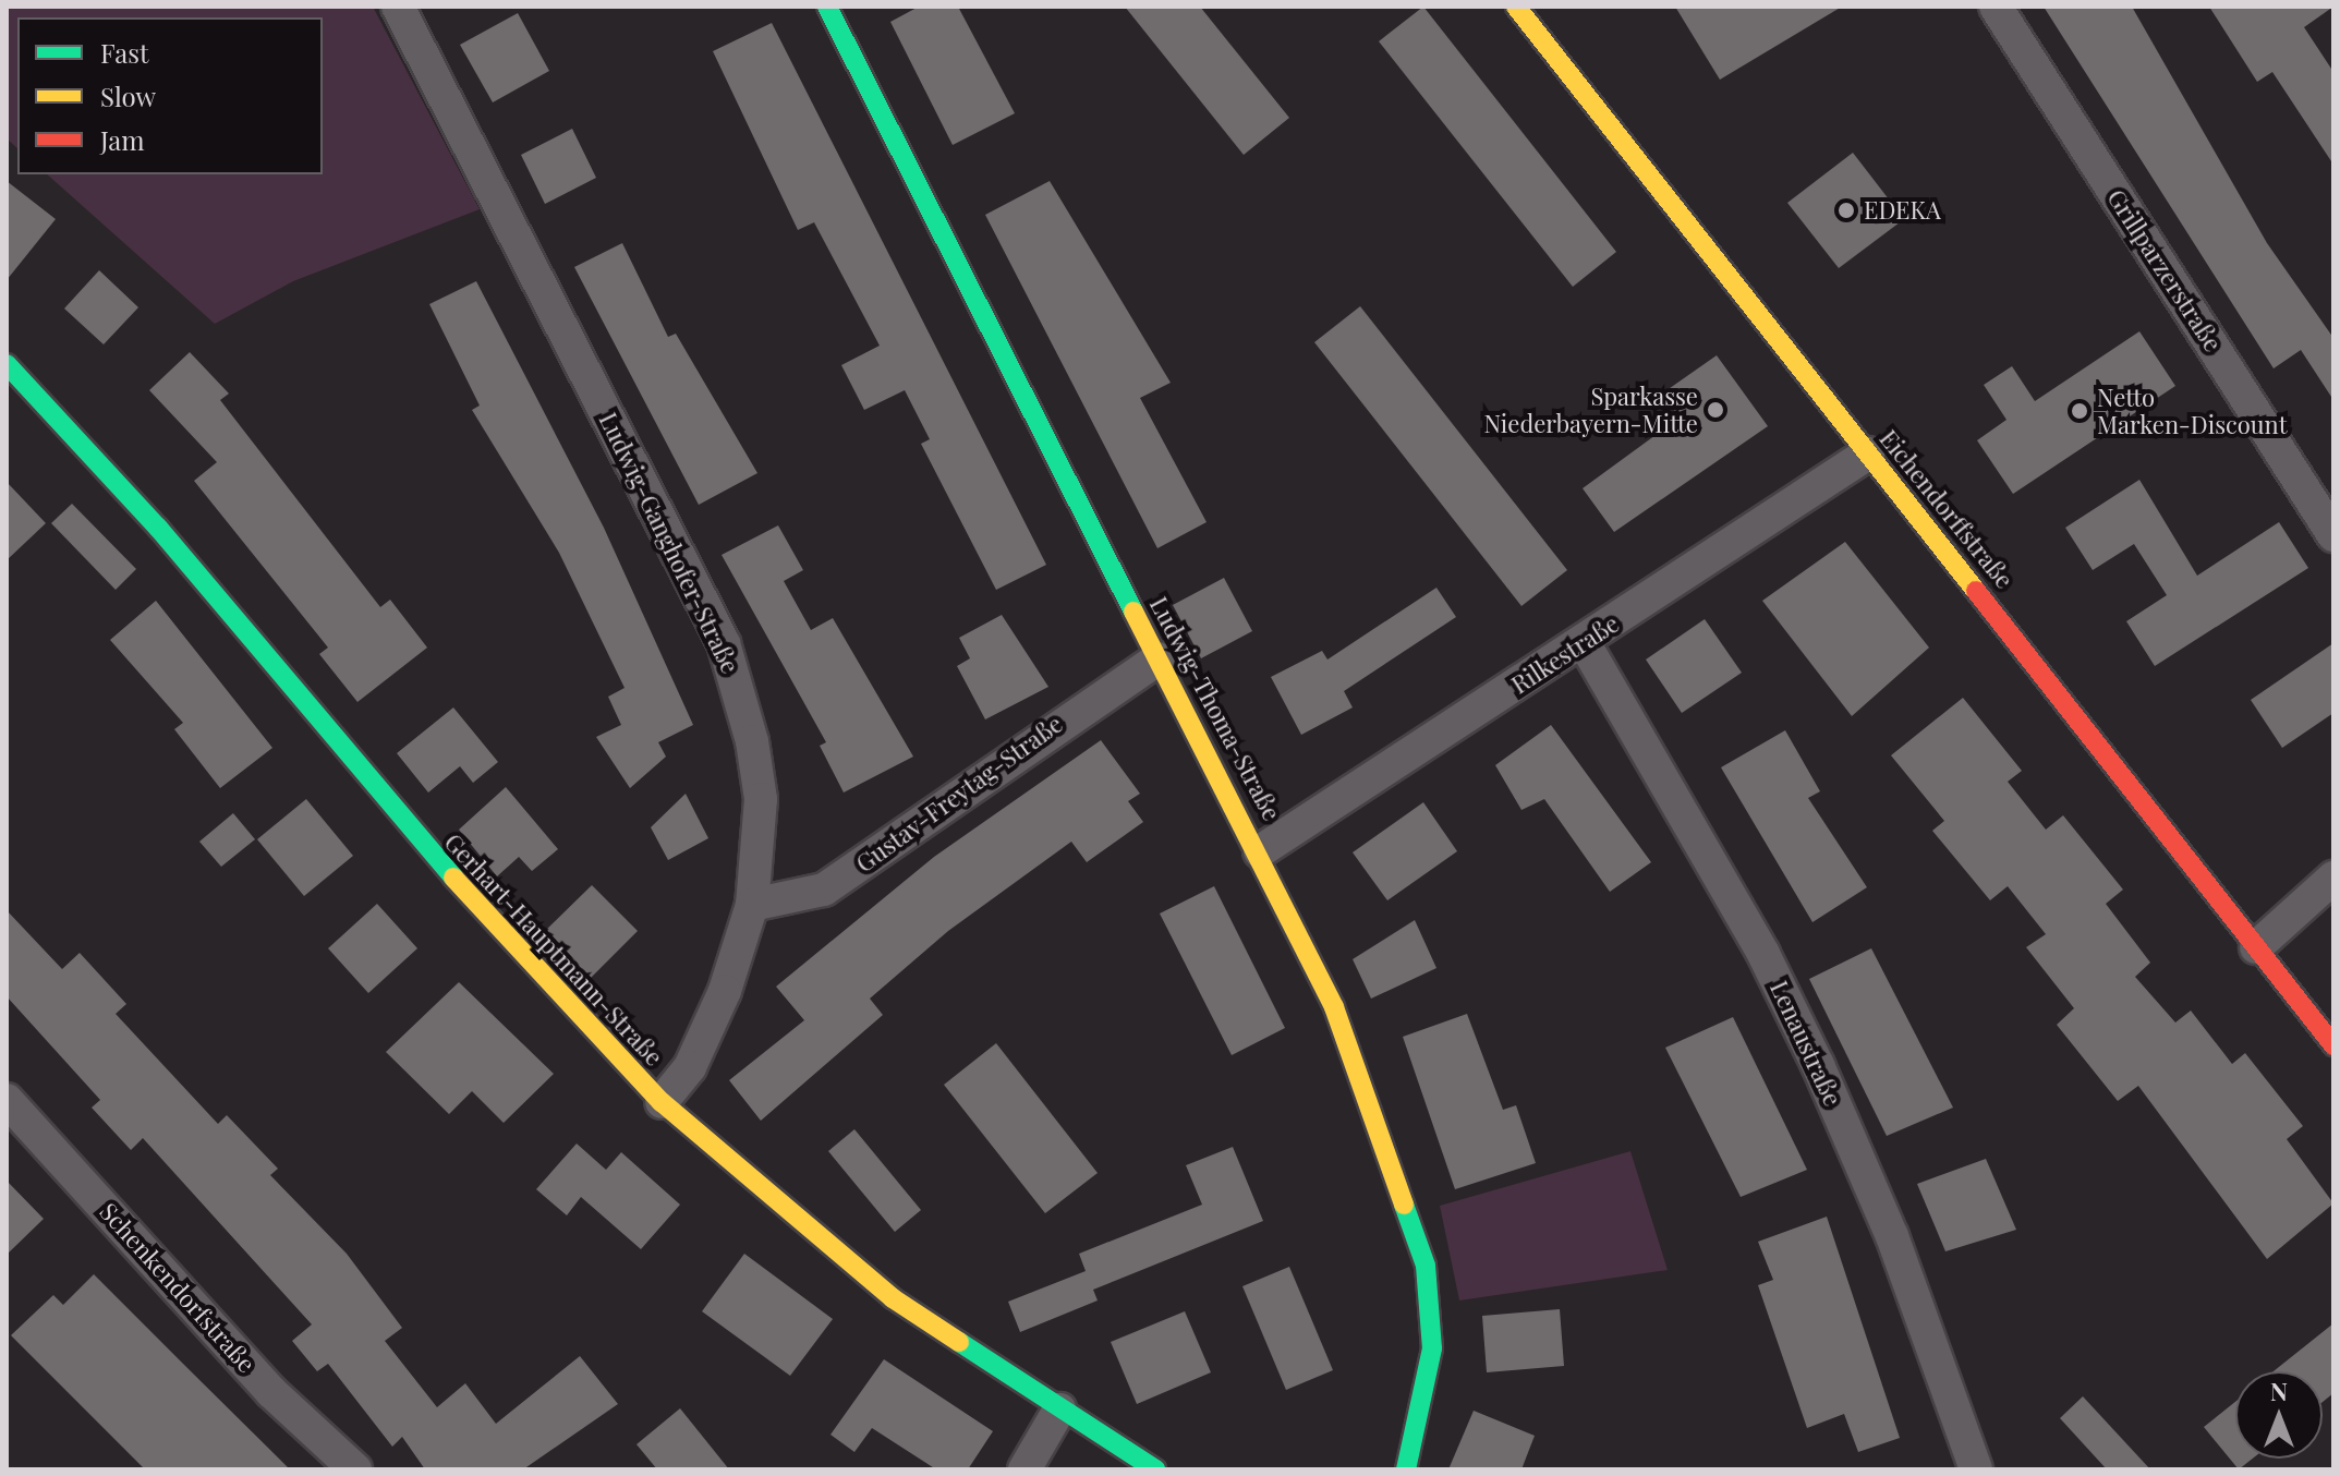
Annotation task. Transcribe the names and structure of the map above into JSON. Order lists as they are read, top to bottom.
{
  "streets": {
    "street": [
      "Grillparzerstraße",
      "Eichendorffstraße",
      "Ludwig-Ganghofer-Straße",
      "Rilkestraße",
      "Ludwig-Thoma-Straße",
      "Gustav-Freytag-Straße",
      "Gerhart-Hauptmann-Straße",
      "Lenaustraße",
      "Schenkendorfstraße"
    ]
  },
  "crossings": [
    ["Eichendorffstraße", "Rilkestraße"],
    ["Ludwig-Ganghofer-Straße", "Gustav-Freytag-Straße"],
    ["Ludwig-Ganghofer-Straße", "Gerhart-Hauptmann-Straße"],
    ["Rilkestraße", "Ludwig-Thoma-Straße"],
    ["Rilkestraße", "Lenaustraße"],
    ["Ludwig-Thoma-Straße", "Gustav-Freytag-Straße"]
  ],
  "places": ["EDEKA", "Sparkasse Niederbayern-Mitte", "Netto Marken-Discount"],
  "legend": ["Fast", "Slow", "Jam"],
  "north": "top"
}
